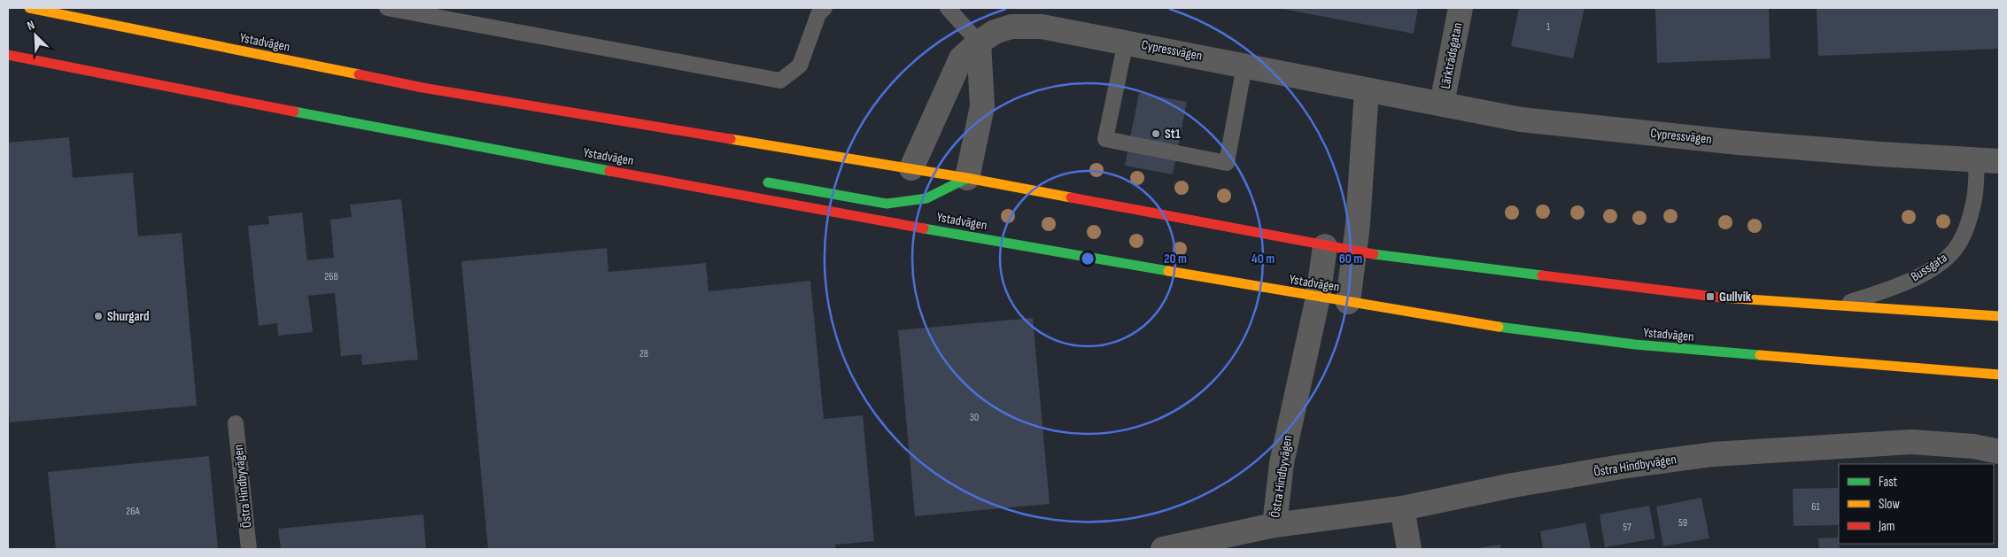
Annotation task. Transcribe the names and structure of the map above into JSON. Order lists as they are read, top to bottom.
{
  "streets": {
    "main road": ["Ystadvägen"],
    "street": ["Cypressvägen", "Lärkträdsgatan", "Östra Hindbyvägen"],
    "lane": ["Bussgata"]
  },
  "crossings": [
    ["Ystadvägen", "Cypressvägen"],
    ["Ystadvägen", "Bussgata"],
    ["Ystadvägen", "Östra Hindbyvägen"],
    ["Cypressvägen", "Lärkträdsgatan"],
    ["Cypressvägen", "Bussgata"]
  ],
  "places": {
    "other": ["St1", "Shurgard"],
    "transit": ["Gullvik"]
  },
  "house_numbers": [
    "1",
    "26B",
    "28",
    "30",
    "61",
    "26A",
    "59",
    "57"
  ],
  "legend": ["Fast", "Slow", "Jam"],
  "north": "top left",
  "rings": ["20 m", "40 m", "60 m"]
}
